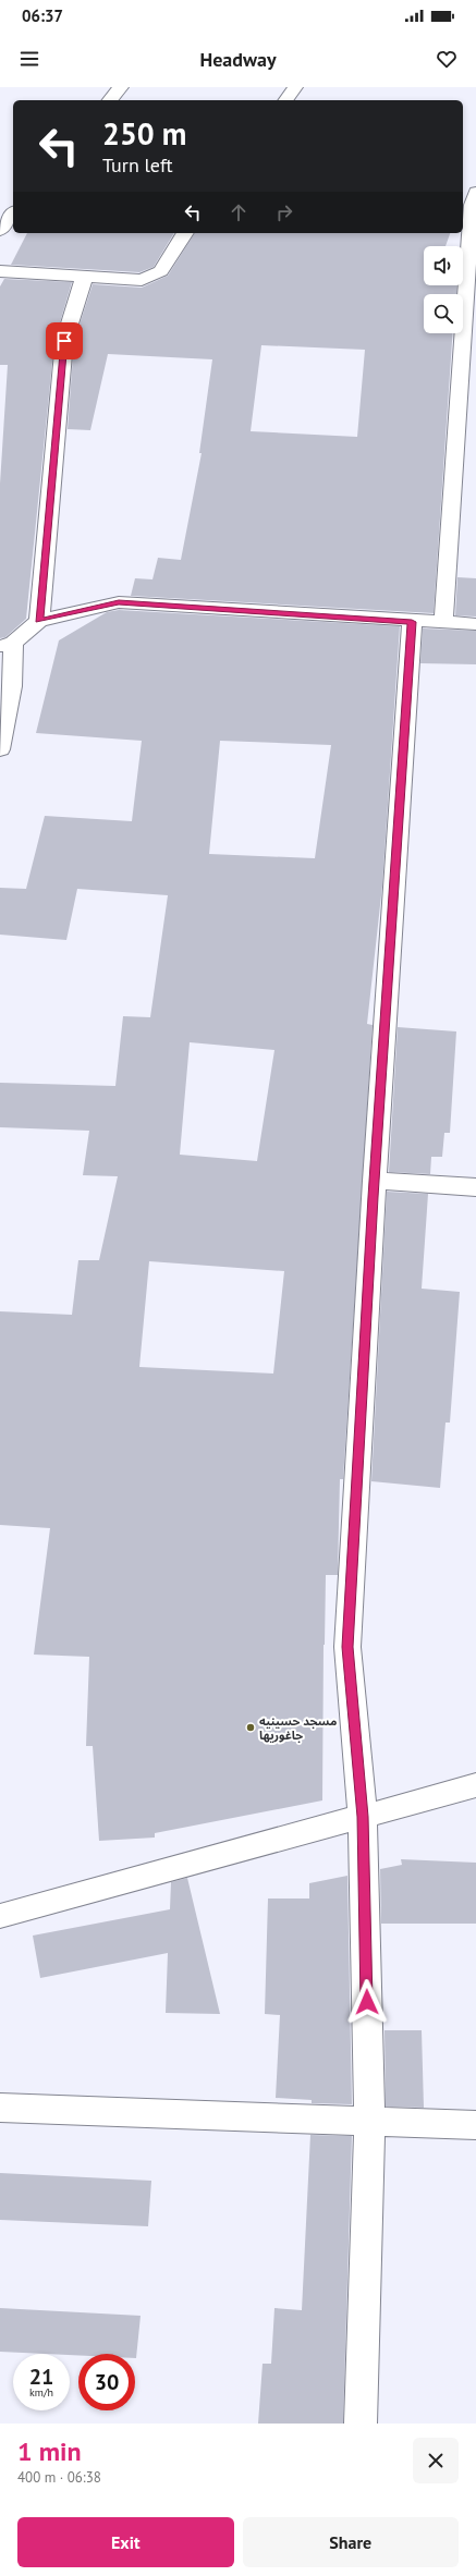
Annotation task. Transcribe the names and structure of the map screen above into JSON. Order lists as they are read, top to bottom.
{
  "places": ["مسجد حسینیه جاغوریها"],
  "page": {
    "status": "06:37",
    "header": "Headway",
    "turn": ["250 m", "Turn left"],
    "speed": "21 km/h",
    "limit": "30",
    "heading": ["1 min", "400 m · 06:38"],
    "buttons": ["Exit", "Share"]
  }
}
